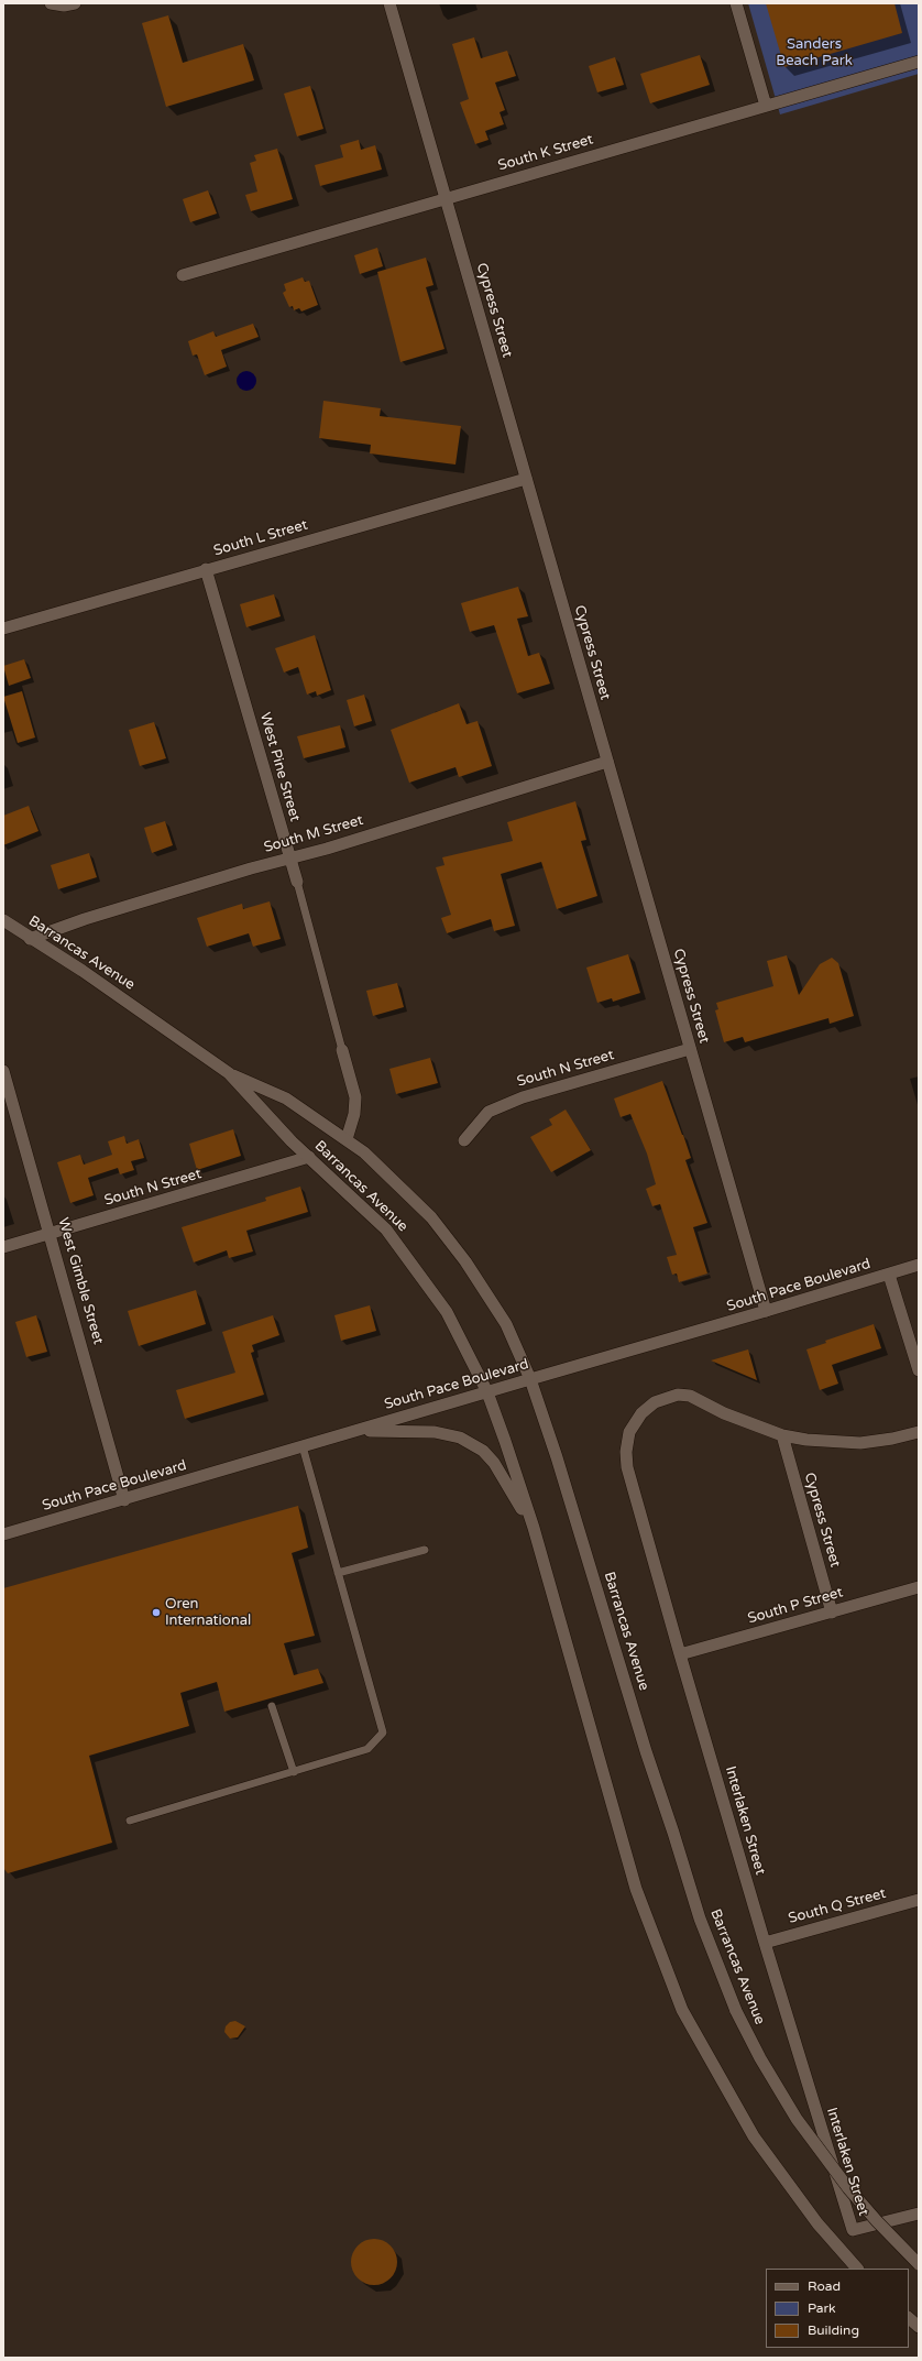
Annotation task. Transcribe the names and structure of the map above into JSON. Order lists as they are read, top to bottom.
{
  "streets": {
    "street": [
      "South K Street",
      "Cypress Street",
      "South L Street",
      "West Pine Street",
      "South M Street",
      "Barrancas Avenue",
      "South N Street",
      "West Gimble Street",
      "South Pace Boulevard",
      "South P Street",
      "Interlaken Street",
      "South Q Street"
    ]
  },
  "crossings": [
    ["South K Street", "Cypress Street"],
    ["Cypress Street", "South L Street"],
    ["Cypress Street", "South M Street"],
    ["Cypress Street", "South N Street"],
    ["Cypress Street", "South Pace Boulevard"],
    ["Cypress Street", "South P Street"],
    ["Cypress Street", "Interlaken Street"],
    ["South L Street", "West Pine Street"],
    ["West Pine Street", "South M Street"],
    ["South M Street", "Barrancas Avenue"],
    ["Barrancas Avenue", "South N Street"],
    ["Barrancas Avenue", "South Pace Boulevard"],
    ["South N Street", "West Gimble Street"],
    ["West Gimble Street", "South Pace Boulevard"],
    ["South P Street", "Interlaken Street"],
    ["Interlaken Street", "South Q Street"]
  ],
  "parks": ["Sanders Beach Park"],
  "places": ["Oren International"],
  "legend": ["Road", "Park", "Building"]
}
